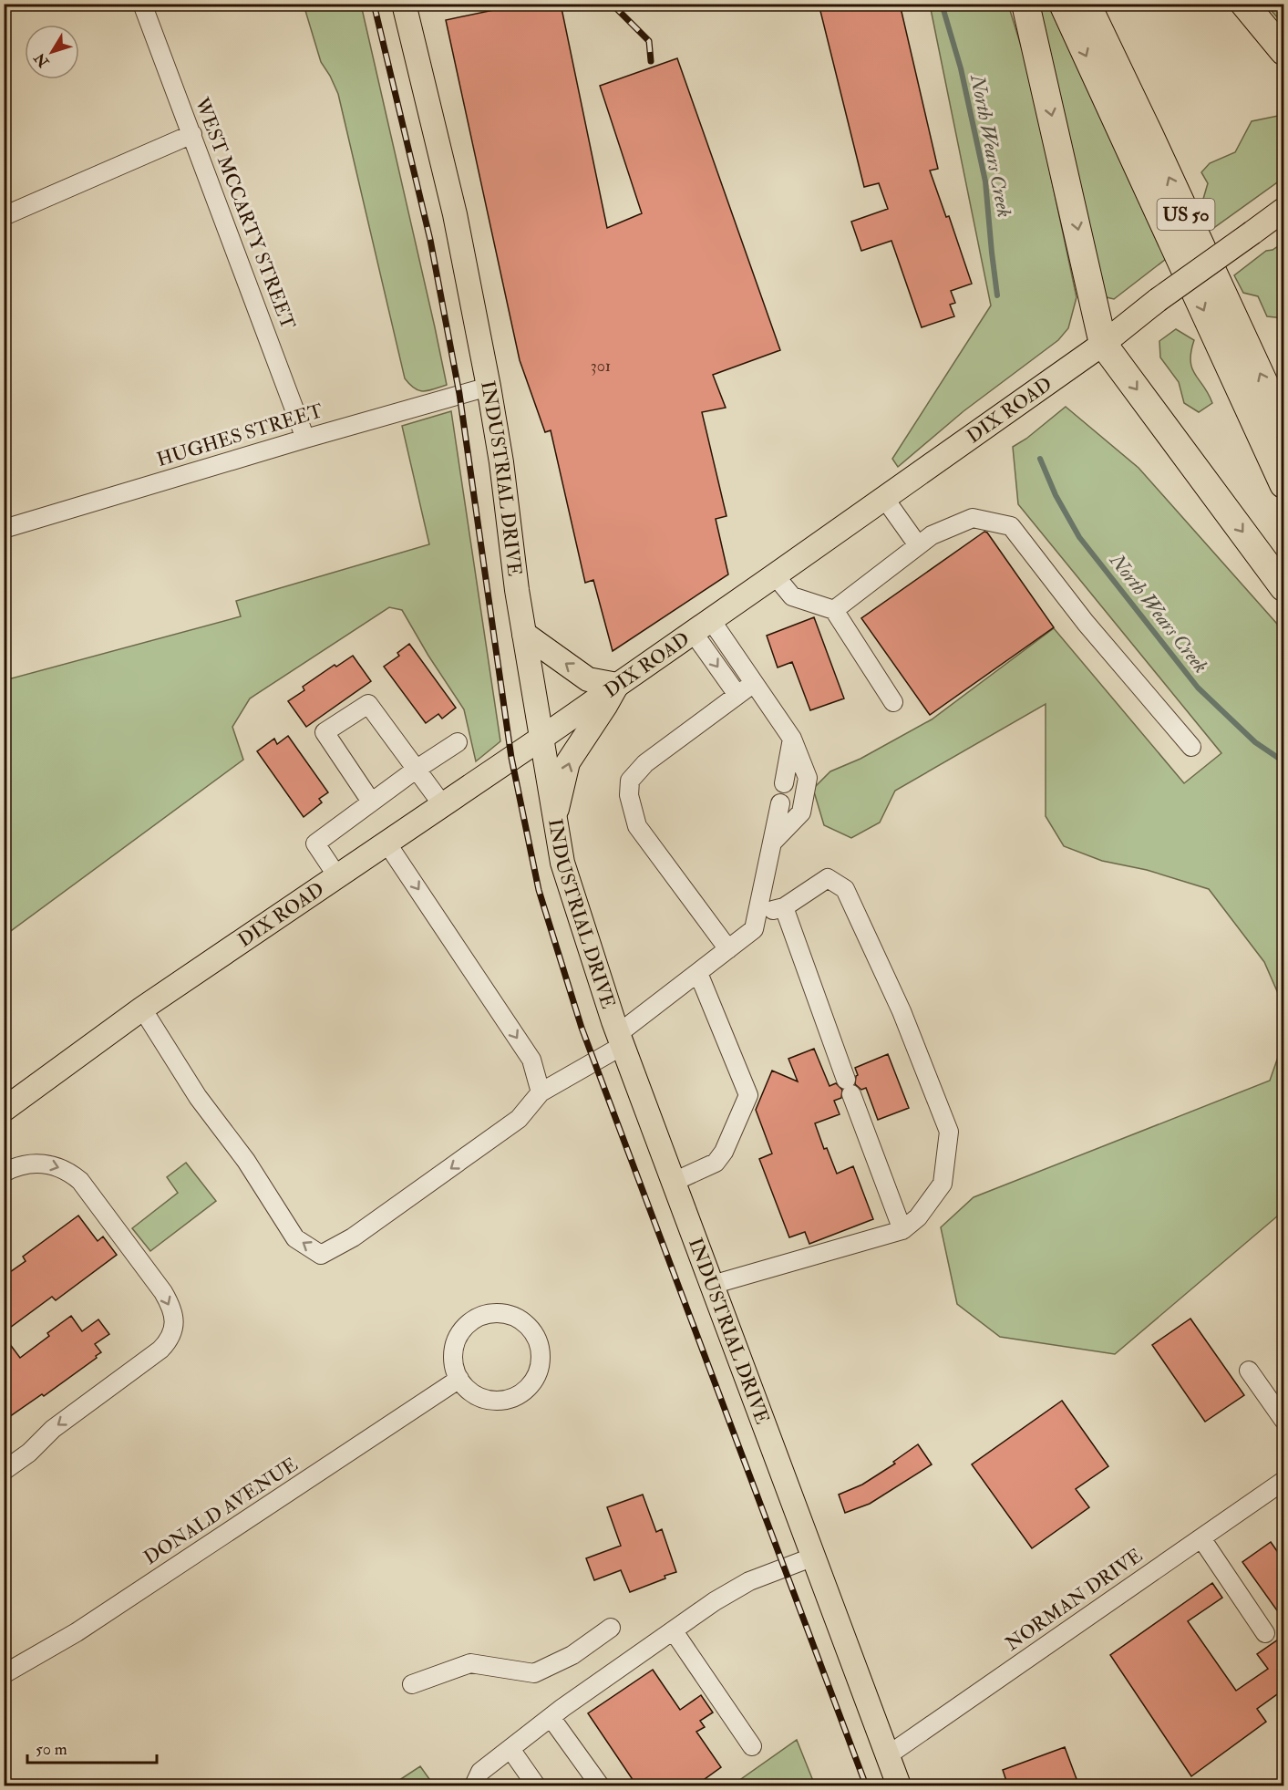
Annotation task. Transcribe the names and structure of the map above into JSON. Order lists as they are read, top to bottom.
{
  "streets": {
    "highway": ["US 50"],
    "main road": ["DIX ROAD", "INDUSTRIAL DRIVE"],
    "street": [
      "WEST MCCARTY STREET",
      "HUGHES STREET",
      "DONALD AVENUE",
      "NORMAN DRIVE"
    ]
  },
  "crossings": [
    ["WEST MCCARTY STREET", "HUGHES STREET"],
    ["DIX ROAD", "INDUSTRIAL DRIVE"],
    ["HUGHES STREET", "INDUSTRIAL DRIVE"],
    ["INDUSTRIAL DRIVE", "NORMAN DRIVE"]
  ],
  "water": ["North Wears Creek"],
  "house_numbers": ["301"],
  "scale_bar": "50 m",
  "north": "bottom left"
}
